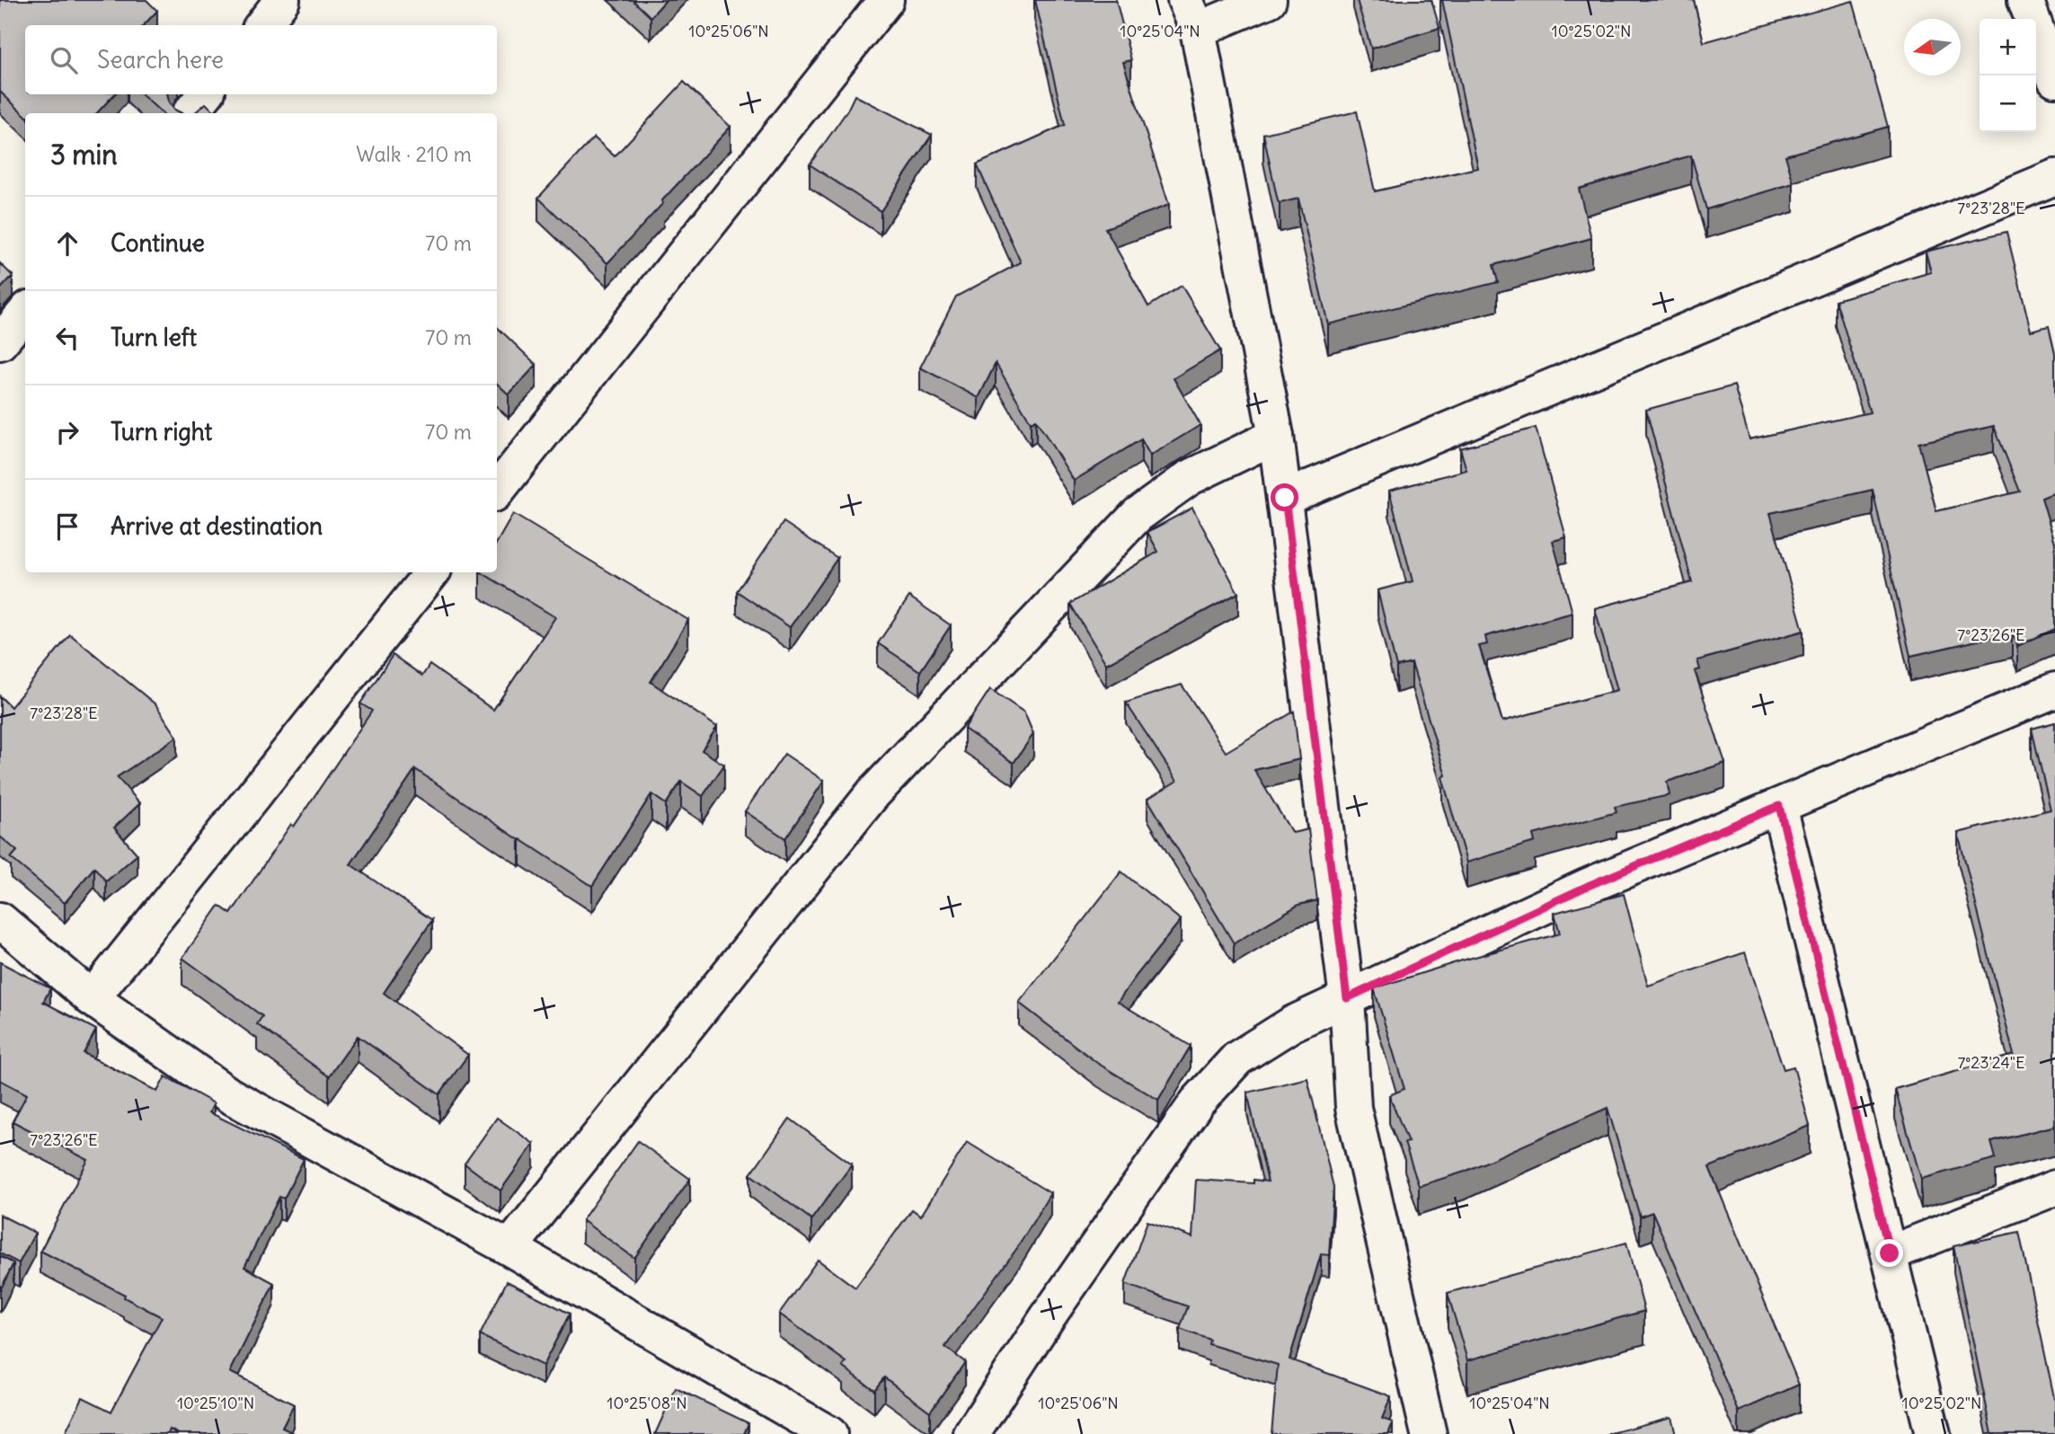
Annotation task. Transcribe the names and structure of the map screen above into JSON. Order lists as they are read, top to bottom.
{
  "north": "left",
  "page": {
    "map_buttons": ["+", "−"],
    "search": "Search here",
    "heading": ["3 min", "Walk · 210 m"],
    "list": [
      ["Continue", "70 m"],
      ["Turn left", "70 m"],
      ["Turn right", "70 m"],
      "Arrive at destination"
    ]
  },
  "coordinates": [
    "10°25'06\"N",
    "10°25'04\"N",
    "10°25'02\"N",
    "7°23'28\"E",
    "7°23'26\"E",
    "7°23'24\"E",
    "10°25'10\"N",
    "10°25'08\"N"
  ]
}
